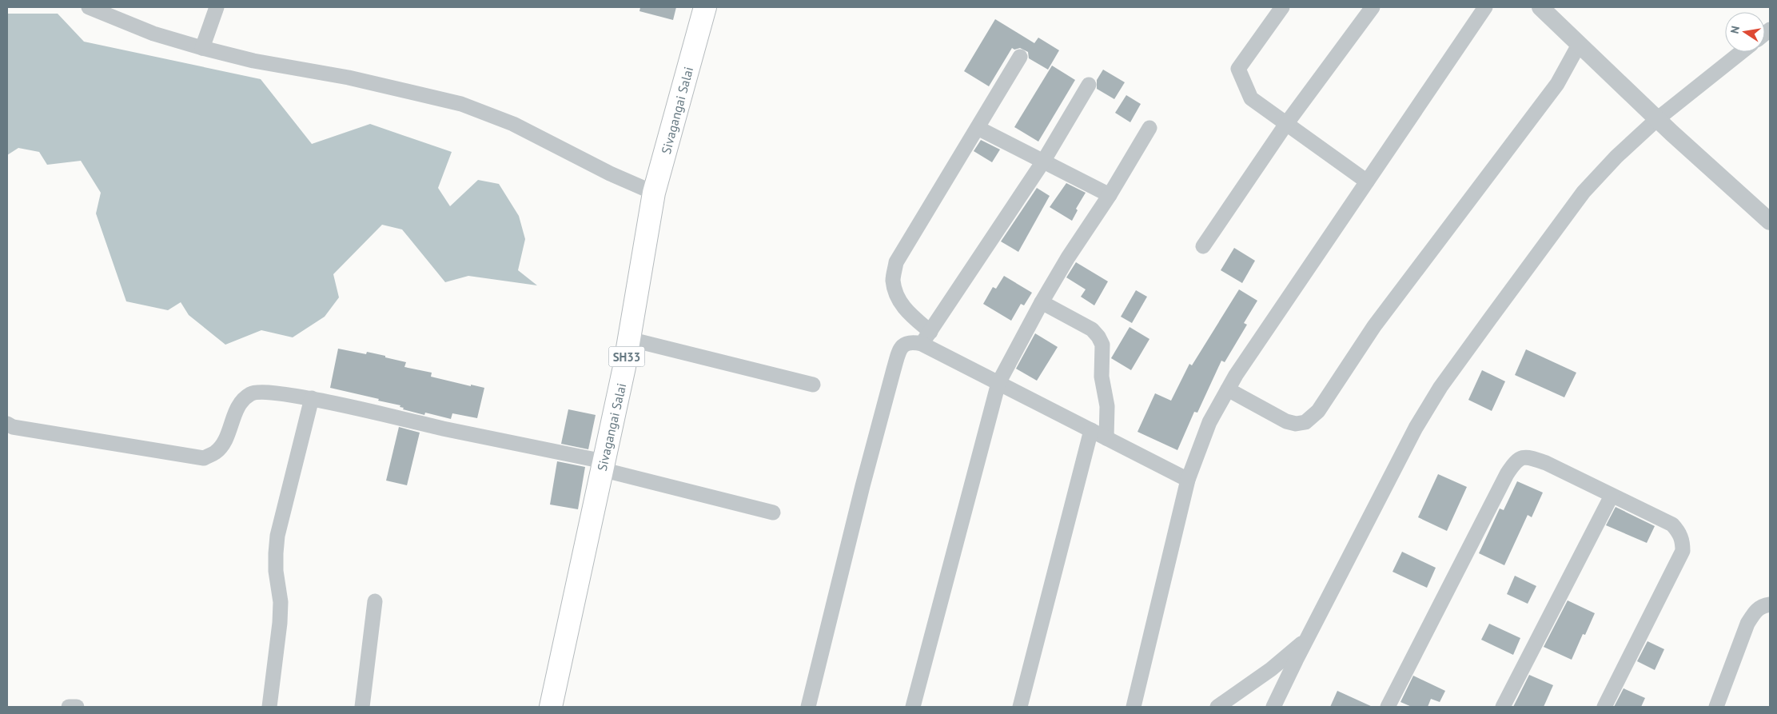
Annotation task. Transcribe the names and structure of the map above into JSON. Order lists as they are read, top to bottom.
{
  "streets": {
    "main road": ["Sivagangai Salai", "SH33"]
  },
  "north": "left"
}
